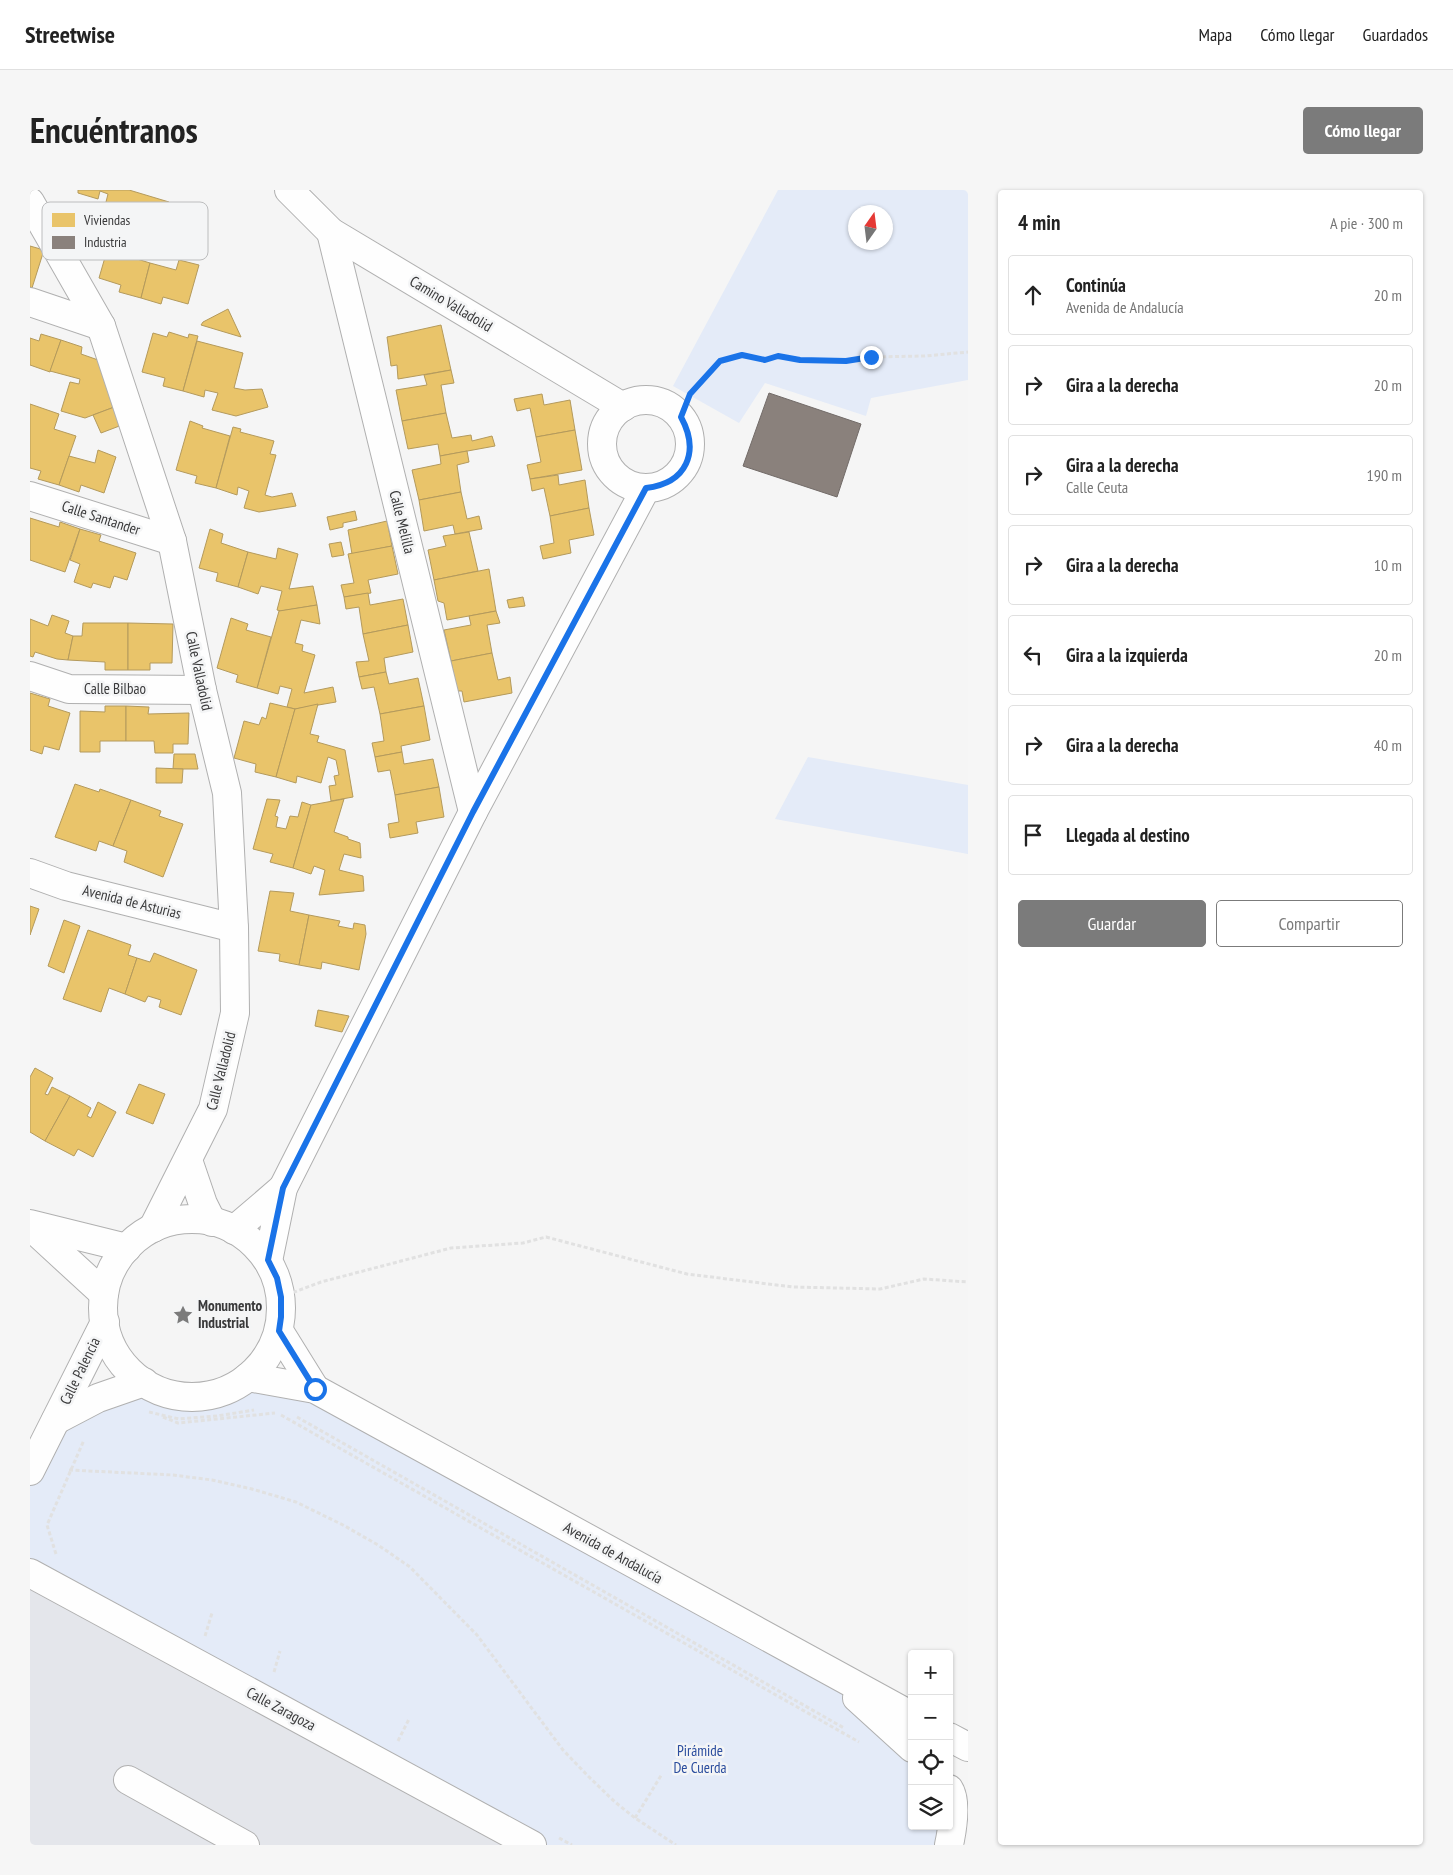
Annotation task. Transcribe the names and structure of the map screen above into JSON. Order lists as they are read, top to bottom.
{
  "streets": {
    "street": [
      "Camino Valladolid",
      "Calle Santander",
      "Calle Melilla",
      "Calle Valladolid",
      "Calle Bilbao",
      "Avenida de Asturias",
      "Calle Palencia",
      "Avenida de Andalucía",
      "Calle Zaragoza"
    ]
  },
  "crossings": [
    ["Camino Valladolid", "Calle Melilla"],
    ["Calle Santander", "Calle Valladolid"],
    ["Calle Valladolid", "Calle Bilbao"],
    ["Calle Valladolid", "Avenida de Asturias"]
  ],
  "parks": ["Pirámide De Cuerda"],
  "places": {
    "place": ["Monumento Industrial"]
  },
  "legend": ["Viviendas", "Industria"],
  "north": "top",
  "page": {
    "header": "Streetwise",
    "nav": ["Mapa", "Cómo llegar", "Guardados"],
    "title": "Encuéntranos",
    "buttons": [
      "Cómo llegar",
      ["Guardar", "Compartir"]
    ],
    "heading": ["4 min", "A pie · 300 m"],
    "list": [
      ["Continúa", "Avenida de Andalucía", "20 m"],
      ["Gira a la derecha", "20 m"],
      ["Gira a la derecha", "Calle Ceuta", "190 m"],
      ["Gira a la derecha", "10 m"],
      ["Gira a la izquierda", "20 m"],
      ["Gira a la derecha", "40 m"],
      "Llegada al destino"
    ],
    "map_buttons": ["+", "−"]
  }
}
